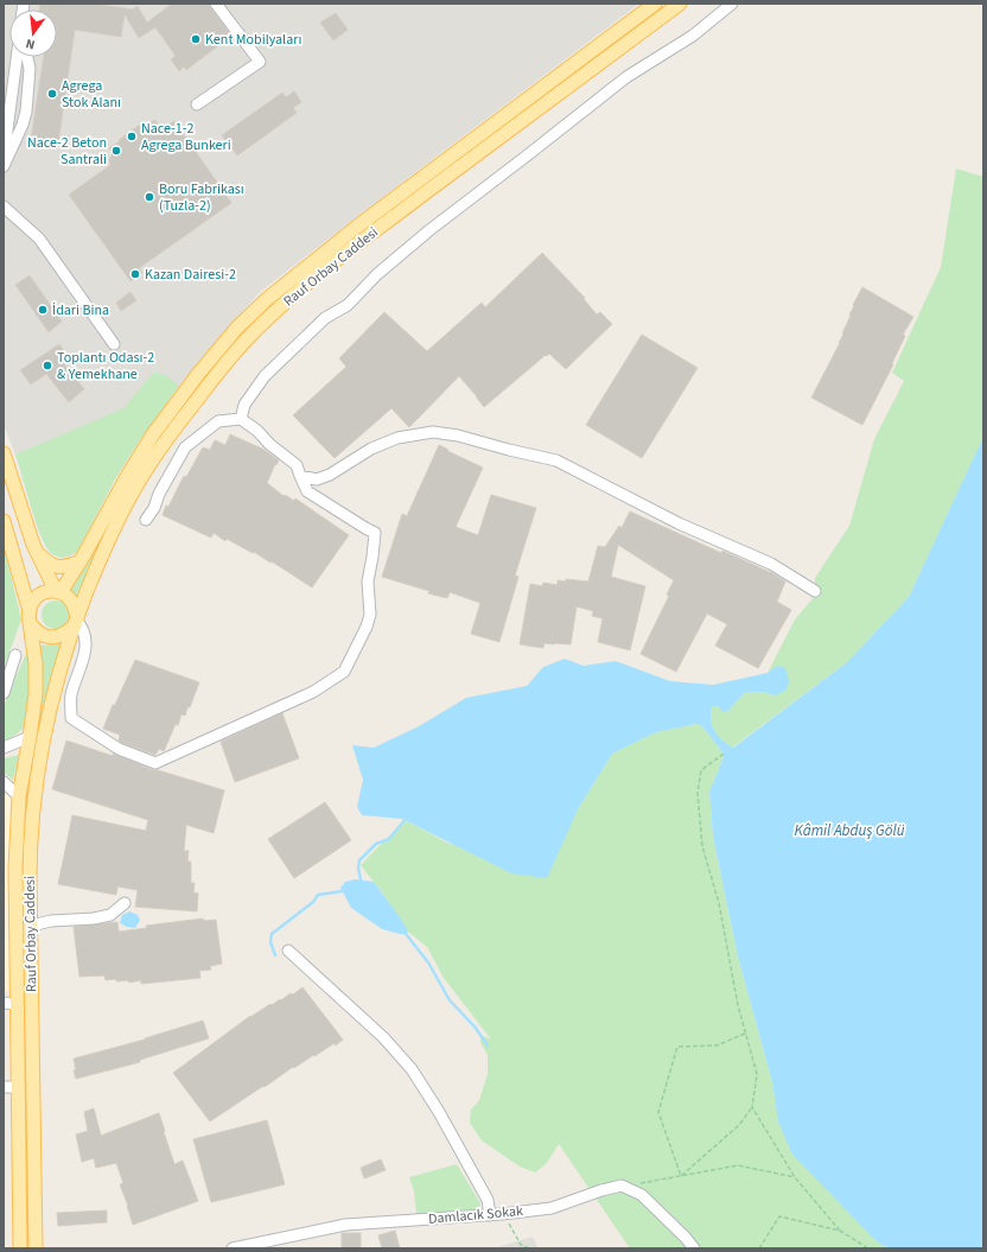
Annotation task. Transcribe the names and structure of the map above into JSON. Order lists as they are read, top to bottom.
{
  "streets": {
    "main road": ["Rauf Orbay Caddesi"],
    "street": ["Damlacık Sokak"]
  },
  "water": ["Kâmil Abduş Gölü"],
  "places": [
    "Kent Mobilyaları",
    "Agrega Stok Alanı",
    "Nace-1-2 Agrega Bunkeri",
    "Nace-2 Beton Santrali",
    "Boru Fabrikası (Tuzla-2)",
    "Kazan Dairesi-2",
    "İdari Bina",
    "Toplantı Odası-2 & Yemekhane"
  ],
  "north": "bottom"
}
